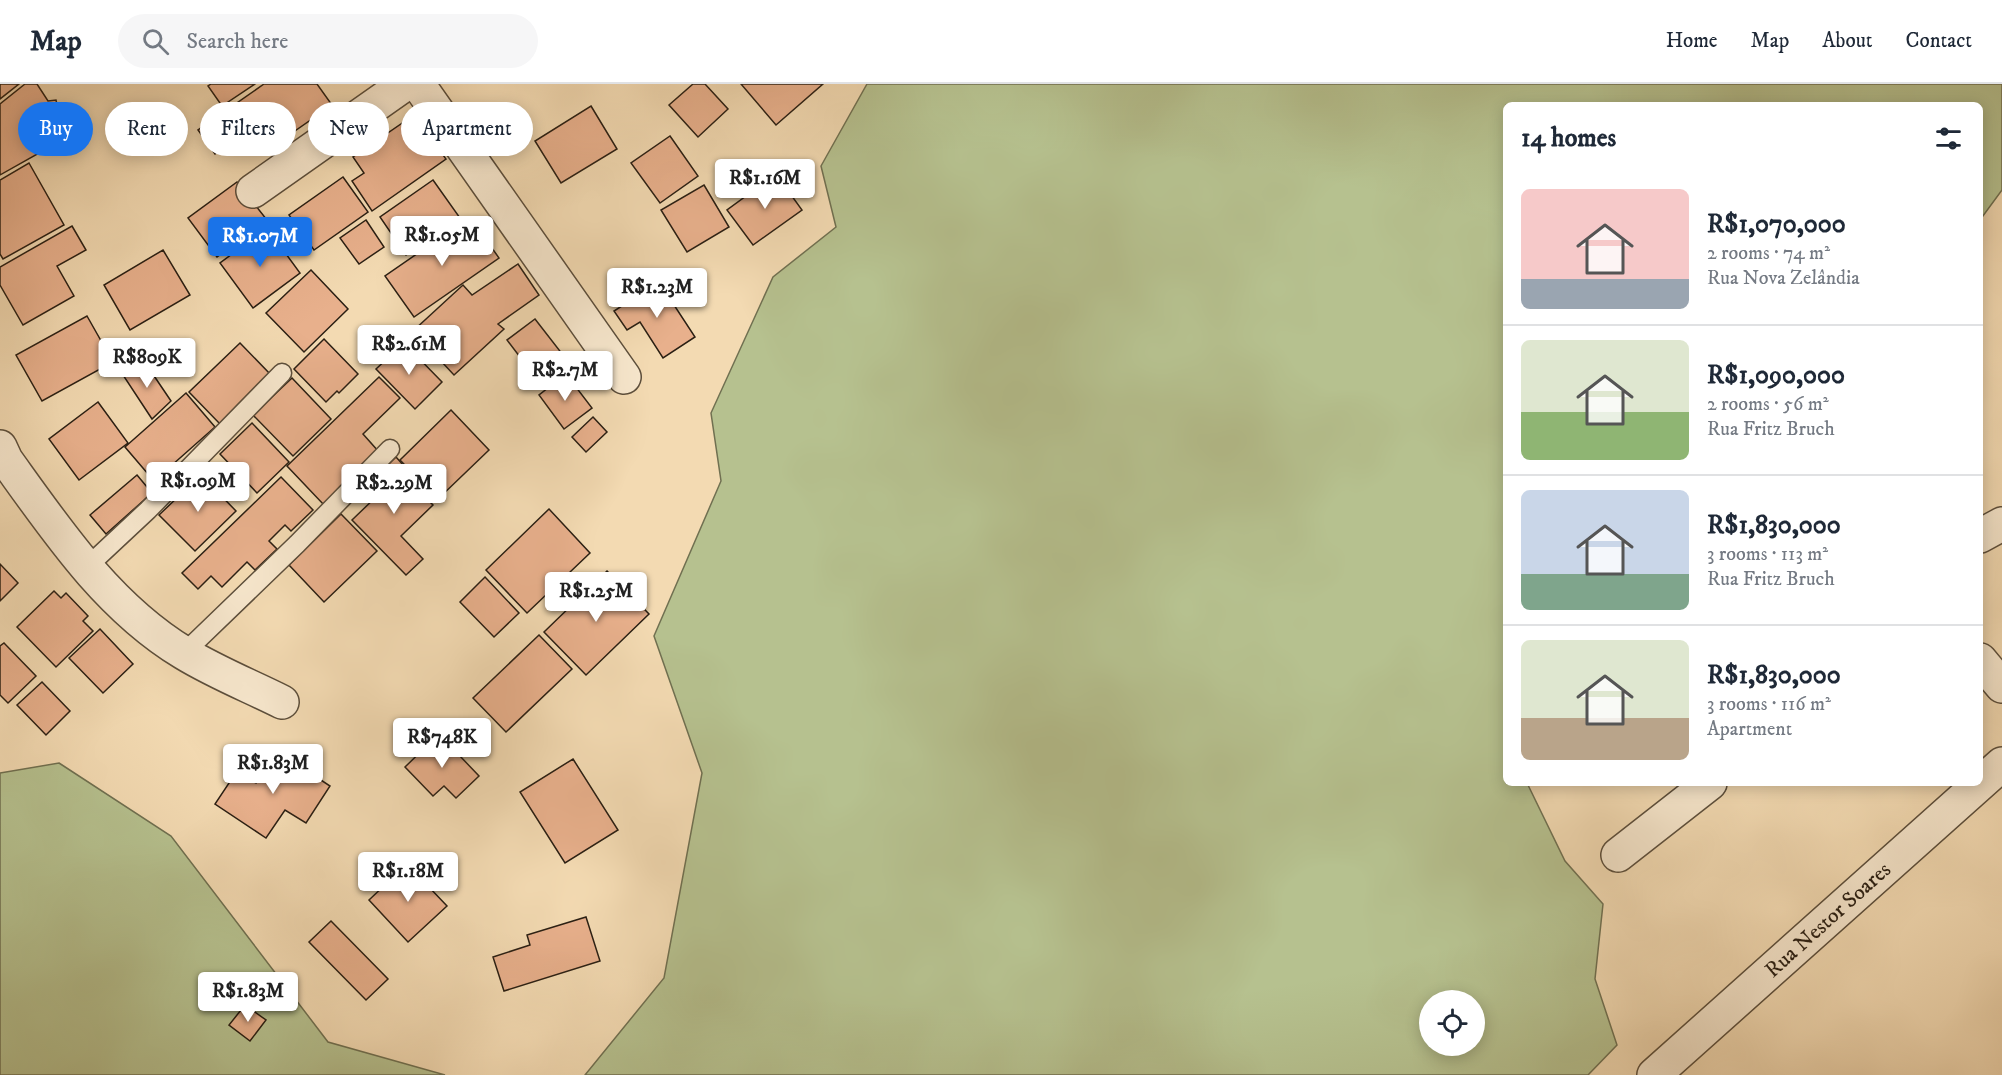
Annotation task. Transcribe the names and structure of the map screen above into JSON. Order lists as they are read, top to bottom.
{
  "streets": {
    "street": ["Rua Nestor Soares"]
  },
  "page": {
    "header": "Map",
    "search": "Search here",
    "nav": [
      "Home",
      "Map",
      "About",
      "Contact"
    ],
    "chip": [
      "Buy",
      "Rent",
      "Filters",
      "New",
      "Apartment"
    ],
    "heading": "14 homes",
    "price": [
      "R$1.16M",
      "R$1.05M",
      "R$1.07M",
      "R$1.23M",
      "R$2.61M",
      "R$809K",
      "R$2.7M",
      "R$1.09M",
      "R$2.29M",
      "R$1.25M",
      "R$748K",
      "R$1.83M",
      "R$1.18M",
      "R$1.83M"
    ],
    "list": [
      {
        "name": "R$1,070,000",
        "note": "2 rooms · 74 m² · Rua Nova Zelândia"
      },
      {
        "name": "R$1,090,000",
        "note": "2 rooms · 56 m² · Rua Fritz Bruch"
      },
      {
        "name": "R$1,830,000",
        "note": "3 rooms · 113 m² · Rua Fritz Bruch"
      },
      {
        "name": "R$1,830,000",
        "note": "3 rooms · 116 m² · Apartment"
      }
    ]
  }
}
